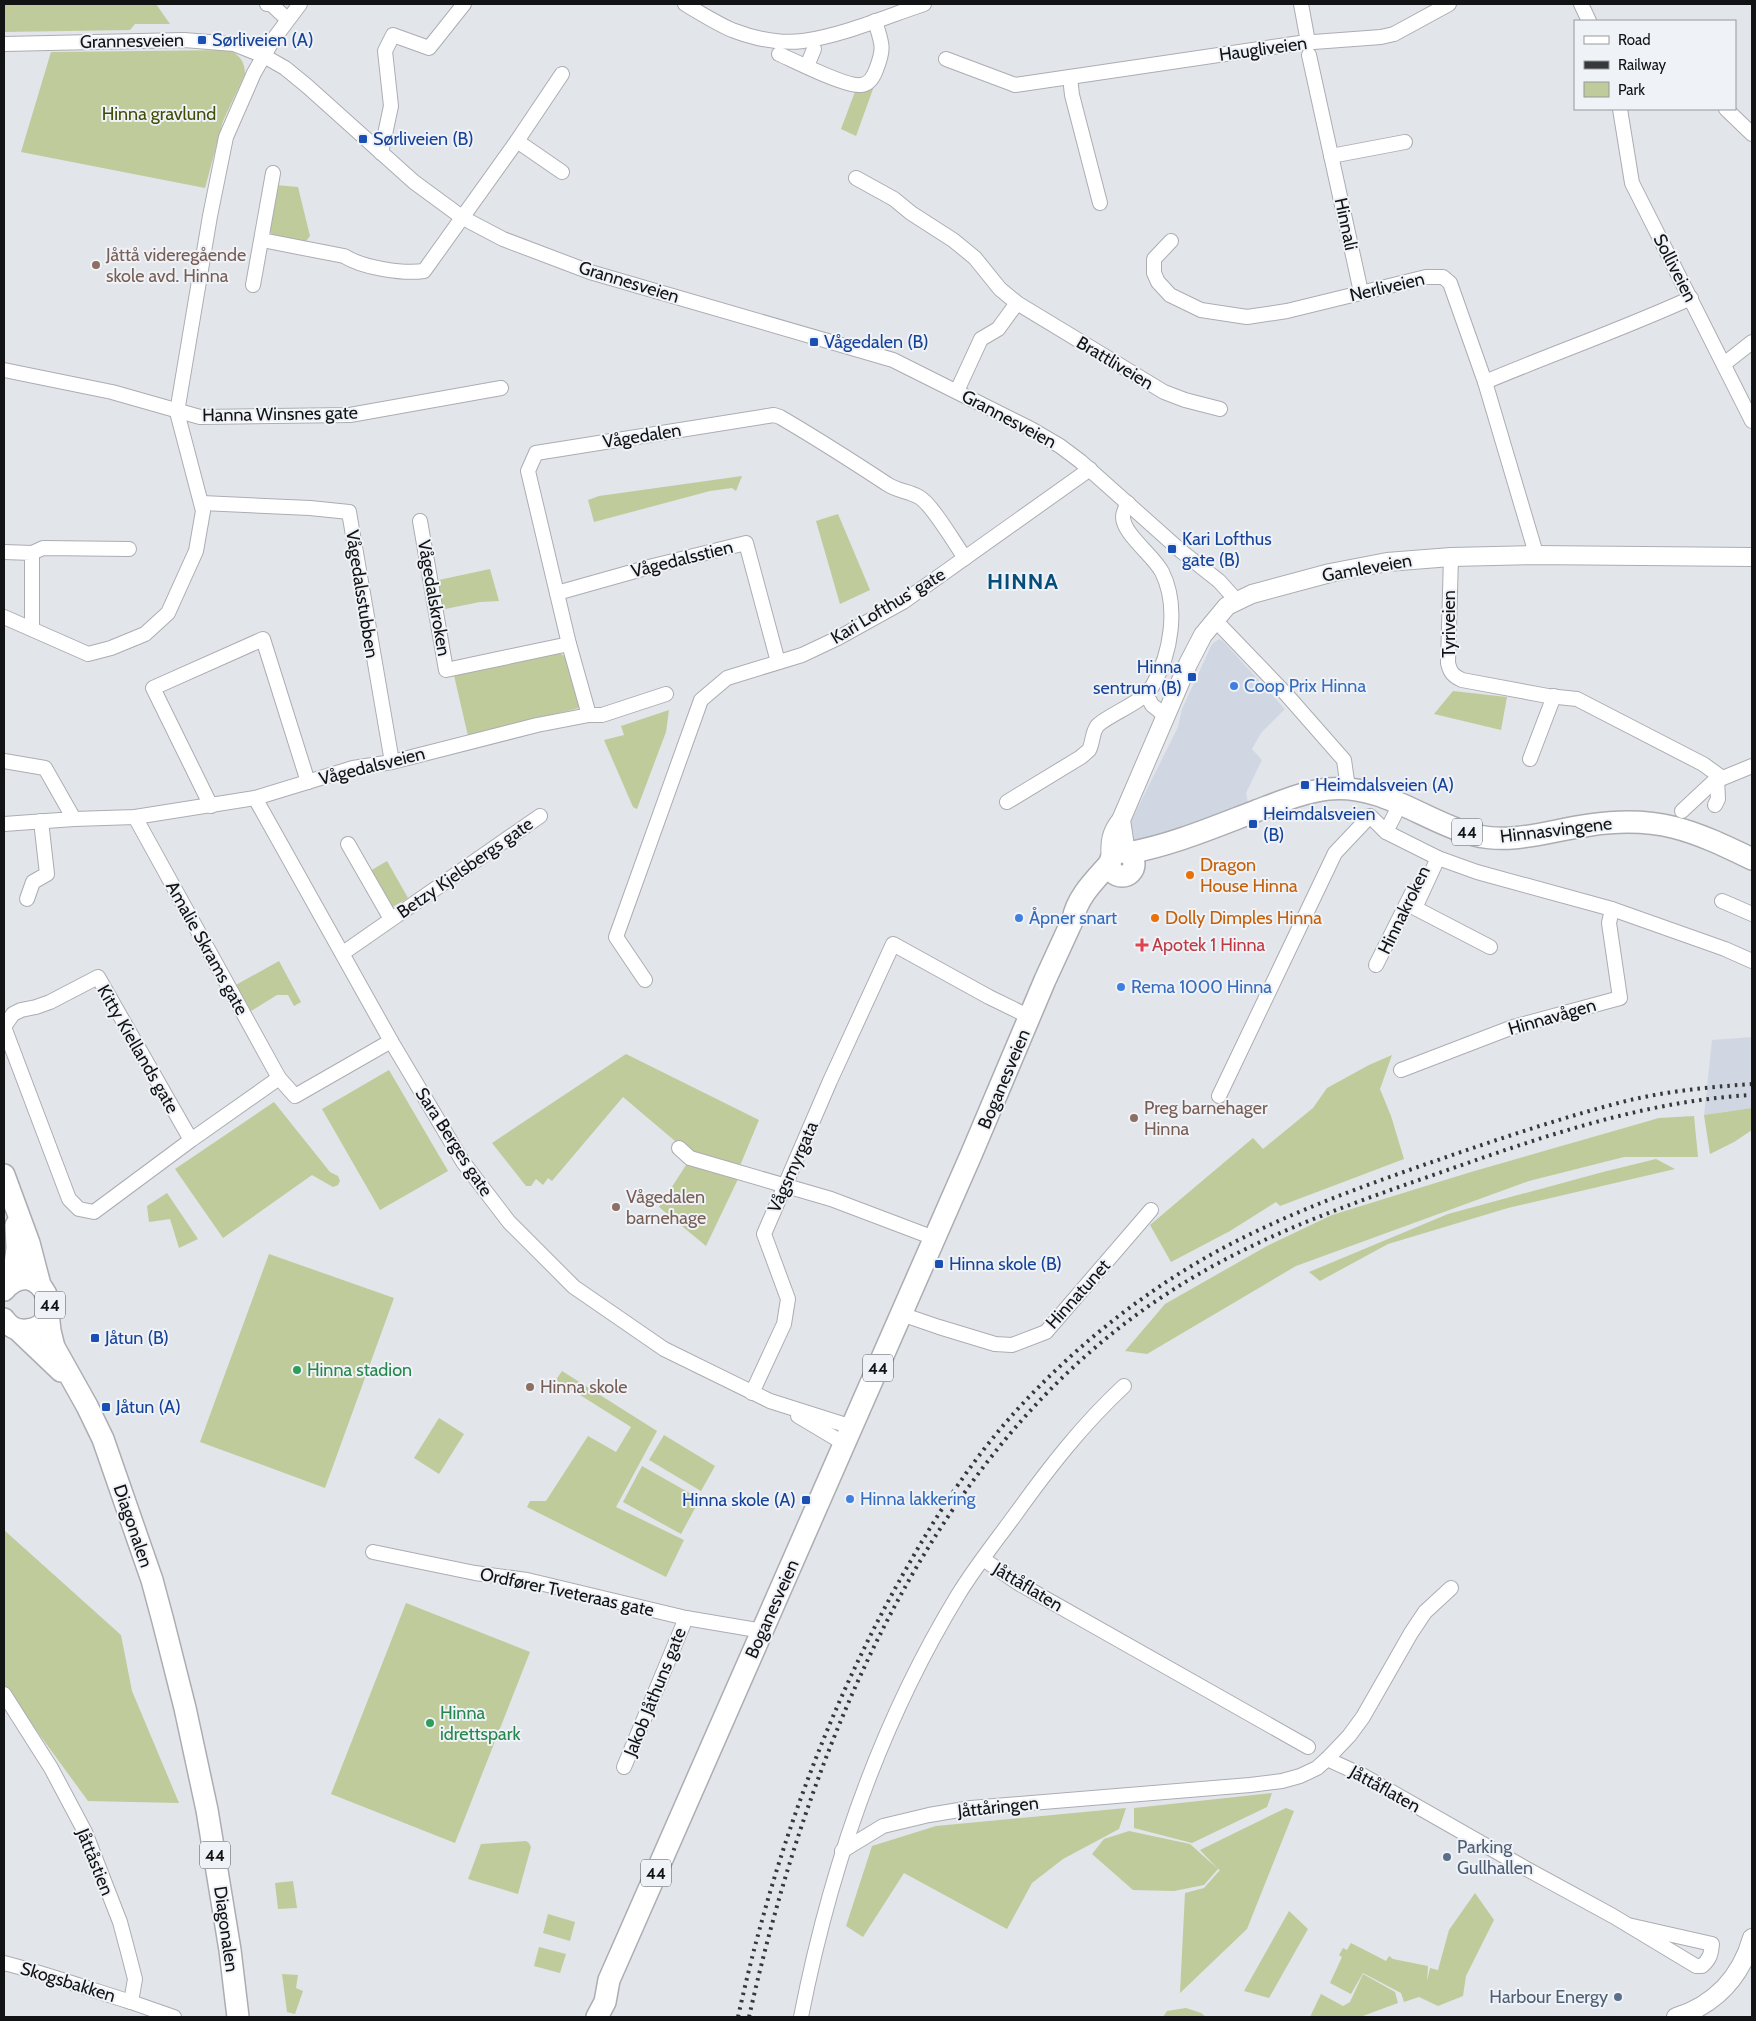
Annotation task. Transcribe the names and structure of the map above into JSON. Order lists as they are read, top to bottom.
{
  "streets": {
    "main road": [
      "Hinnasvingene",
      "44",
      "Boganesveien",
      "Diagonalen"
    ],
    "street": [
      "Grannesveien",
      "Haugliveien",
      "Hinnali",
      "Solliveien",
      "Nerliveien",
      "Brattliveien",
      "Hanna Winsnes gate",
      "Vågedalen",
      "Vågedalsstien",
      "Gamleveien",
      "Vågedalsstubben",
      "Vågedalskroken",
      "Kari Lofthus' gate",
      "Tyriveien",
      "Vågedalsveien",
      "Betzy Kjelsbergs gate",
      "Hinnakroken",
      "Amalie Skrams gate",
      "Hinnavågen",
      "Kitty Kiellands gate",
      "Sara Berges gate",
      "Vågsmyrgata",
      "Hinnatunet",
      "Jåttåflaten",
      "Ordfører Tveteraas gate",
      "Jakob Jåthuns gate",
      "Jåttåringen",
      "Jåttåstien",
      "Skogsbakken"
    ]
  },
  "crossings": [
    ["Grannesveien", "Gamleveien"],
    ["Grannesveien", "Kari Lofthus' gate"],
    ["Haugliveien", "Hinnali"],
    ["Hinnali", "Nerliveien"],
    ["Nerliveien", "Gamleveien"],
    ["Vågedalen", "Vågedalsstien"],
    ["Vågedalen", "Vågedalskroken"],
    ["Vågedalen", "Kari Lofthus' gate"],
    ["Vågedalen", "Vågedalsveien"],
    ["Vågedalsstien", "Kari Lofthus' gate"],
    ["Gamleveien", "Tyriveien"],
    ["Gamleveien", "Hinnasvingene"],
    ["Gamleveien", "Boganesveien"],
    ["Vågedalsstubben", "Vågedalsveien"],
    ["Vågedalsveien", "Amalie Skrams gate"],
    ["Vågedalsveien", "Sara Berges gate"],
    ["Hinnasvingene", "Boganesveien"],
    ["44", "Diagonalen"],
    ["Betzy Kjelsbergs gate", "Sara Berges gate"],
    ["Amalie Skrams gate", "Kitty Kiellands gate"],
    ["Boganesveien", "Sara Berges gate"],
    ["Boganesveien", "Vågsmyrgata"],
    ["Boganesveien", "Hinnatunet"],
    ["Boganesveien", "Ordfører Tveteraas gate"],
    ["Sara Berges gate", "Vågsmyrgata"],
    ["Jåttåflaten", "Jåttåringen"],
    ["Ordfører Tveteraas gate", "Jakob Jåthuns gate"],
    ["Jåttåstien", "Skogsbakken"]
  ],
  "districts": ["HINNA"],
  "parks": ["Hinna gravlund"],
  "places": {
    "transit": [
      "Sørliveien (A)",
      "Sørliveien (B)",
      "Vågedalen (B)",
      "Kari Lofthus gate (B)",
      "Hinna sentrum (B)",
      "Heimdalsveien (A)",
      "Heimdalsveien (B)",
      "Hinna skole (B)",
      "Jåtun (B)",
      "Jåtun (A)",
      "Hinna skole (A)"
    ],
    "other": [
      "Jåttå videregående skole avd. Hinna",
      "Coop Prix Hinna",
      "Dragon House Hinna",
      "Åpner snart",
      "Dolly Dimples Hinna",
      "Rema 1000 Hinna",
      "Preg barnehager Hinna",
      "Vågedalen barnehage",
      "Hinna stadion",
      "Hinna skole",
      "Hinna lakkering",
      "Hinna idrettspark",
      "Parking Gullhallen",
      "Harbour Energy"
    ],
    "health": ["Apotek 1 Hinna"]
  },
  "legend": ["Road", "Railway", "Park"]
}
